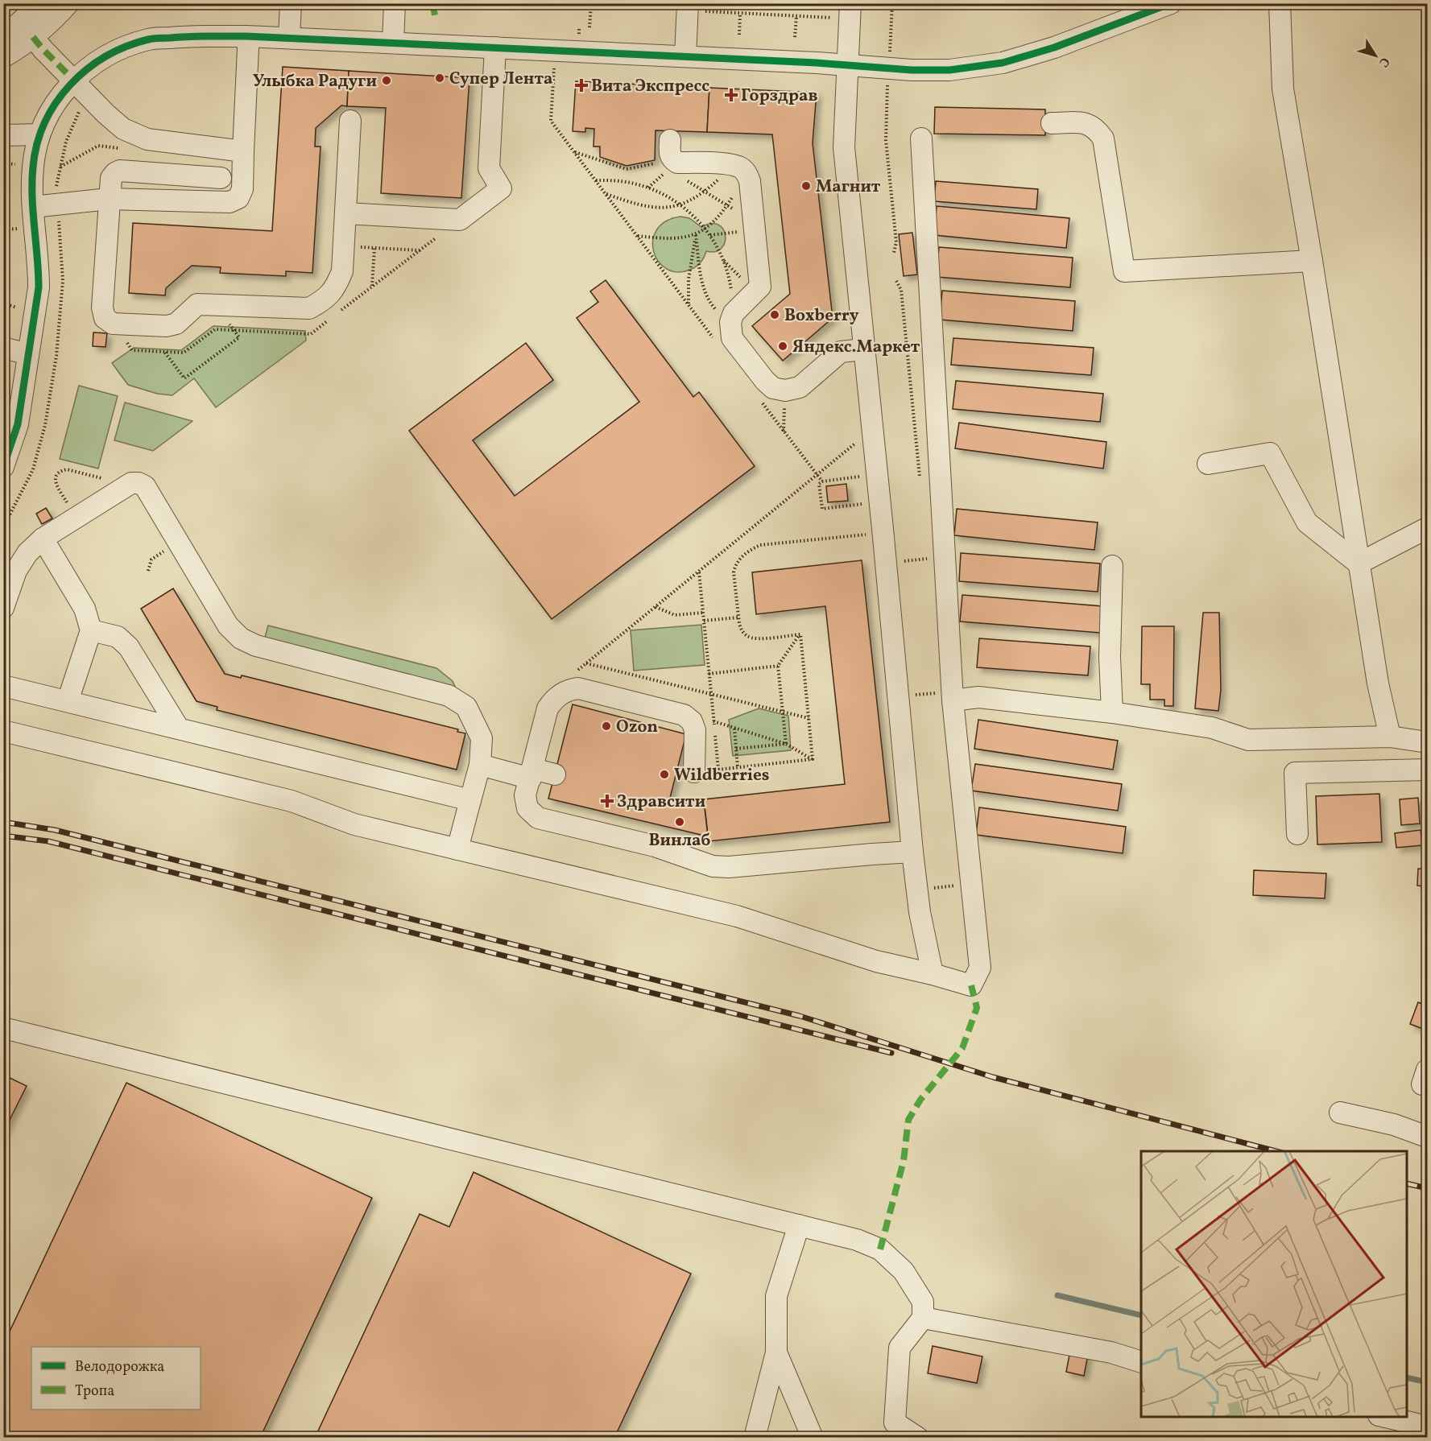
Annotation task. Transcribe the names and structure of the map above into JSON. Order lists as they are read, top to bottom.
{
  "places": {
    "other": [
      "Супер Лента",
      "Улыбка Радуги",
      "Магнит",
      "Boxberry",
      "Яндекс.Маркет",
      "Ozon",
      "Wildberries",
      "Винлаб"
    ],
    "health": ["Вита Экспресс", "Горздрав", "Здравсити"]
  },
  "legend": ["Велодорожка", "Тропа"],
  "north": "bottom right"
}
